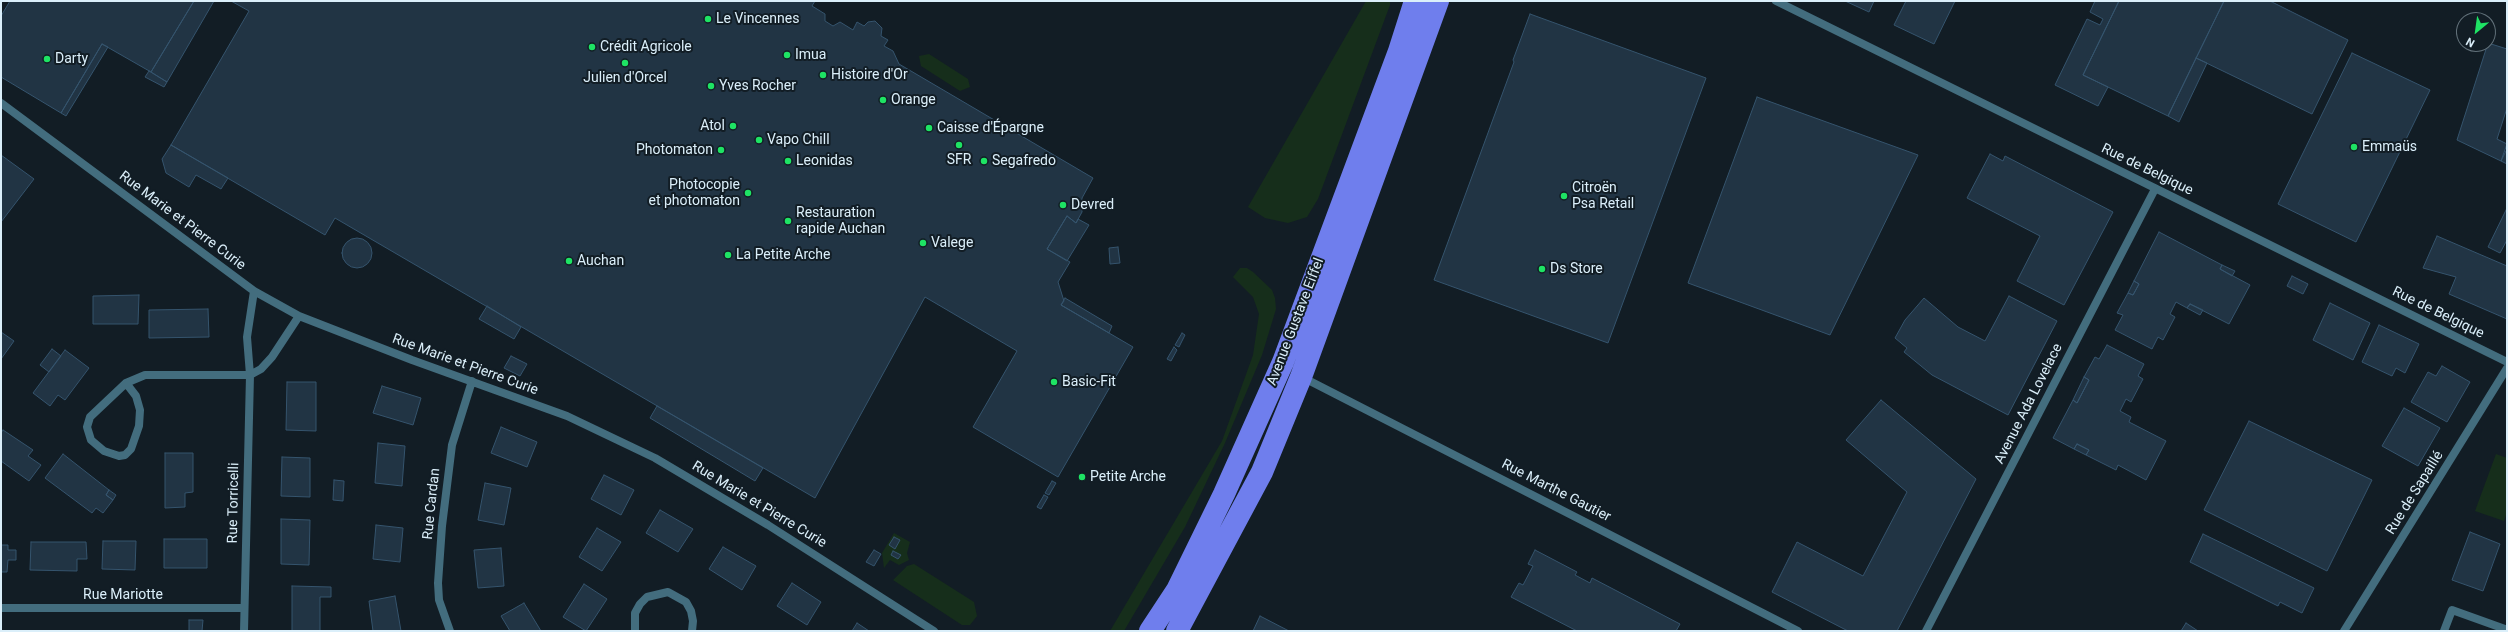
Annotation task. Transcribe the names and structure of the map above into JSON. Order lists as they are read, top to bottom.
{
  "streets": {
    "main road": ["Avenue Gustave Eiffel"],
    "street": [
      "Rue de Belgique",
      "Rue Marie et Pierre Curie",
      "Avenue Ada Lovelace",
      "Rue Marthe Gautier",
      "Rue de Sapaillé",
      "Rue Torricelli",
      "Rue Cardan",
      "Rue Mariotte"
    ]
  },
  "crossings": [
    ["Rue de Belgique", "Avenue Ada Lovelace"],
    ["Rue Marie et Pierre Curie", "Rue Torricelli"],
    ["Rue Marie et Pierre Curie", "Rue Cardan"],
    ["Avenue Gustave Eiffel", "Rue Marthe Gautier"],
    ["Rue Torricelli", "Rue Mariotte"]
  ],
  "places": [
    "Le Vincennes",
    "Crédit Agricole",
    "Imua",
    "Darty",
    "Julien d'Orcel",
    "Histoire d'Or",
    "Yves Rocher",
    "Orange",
    "Atol",
    "Caisse d'Épargne",
    "Vapo Chill",
    "SFR",
    "Emmaüs",
    "Photomaton",
    "Leonidas",
    "Segafredo",
    "Photocopie et photomaton",
    "Citroën Psa Retail",
    "Devred",
    "Restauration rapide Auchan",
    "Valege",
    "La Petite Arche",
    "Auchan",
    "Ds Store",
    "Basic-Fit",
    "Petite Arche"
  ],
  "north": "bottom left"
}
